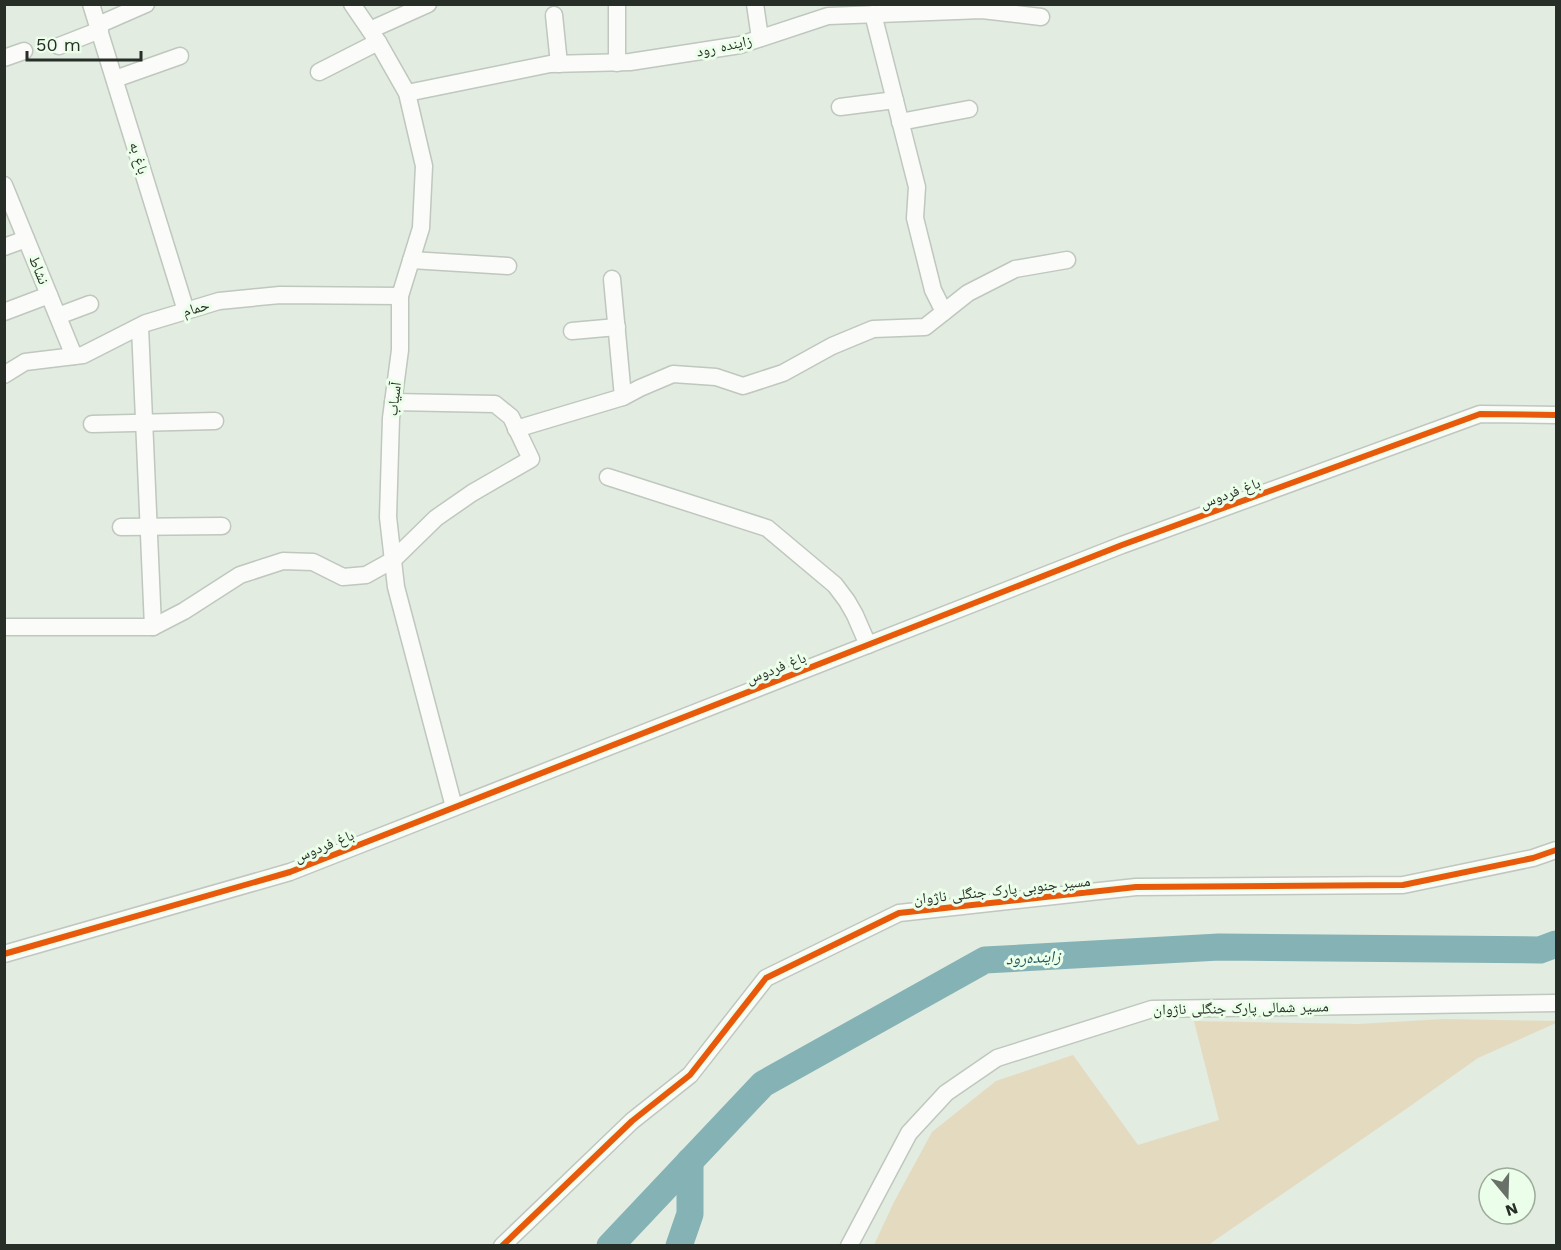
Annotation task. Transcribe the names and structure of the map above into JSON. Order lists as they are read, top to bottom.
{
  "streets": {
    "street": [
      "زاینده رود",
      "باغ به",
      "نشاط",
      "حمام",
      "آسیاب",
      "باغ فردوس",
      "مسیر جنوبی پارک جنگلی ناژوان",
      "مسیر شمالی پارک جنگلی ناژوان"
    ]
  },
  "crossings": [
    ["زاینده رود", "آسیاب"],
    ["باغ به", "حمام"],
    ["نشاط", "حمام"],
    ["حمام", "آسیاب"],
    ["آسیاب", "باغ فردوس"]
  ],
  "water": ["زاینده‌رود"],
  "scale_bar": "50 m",
  "north": "bottom"
}
